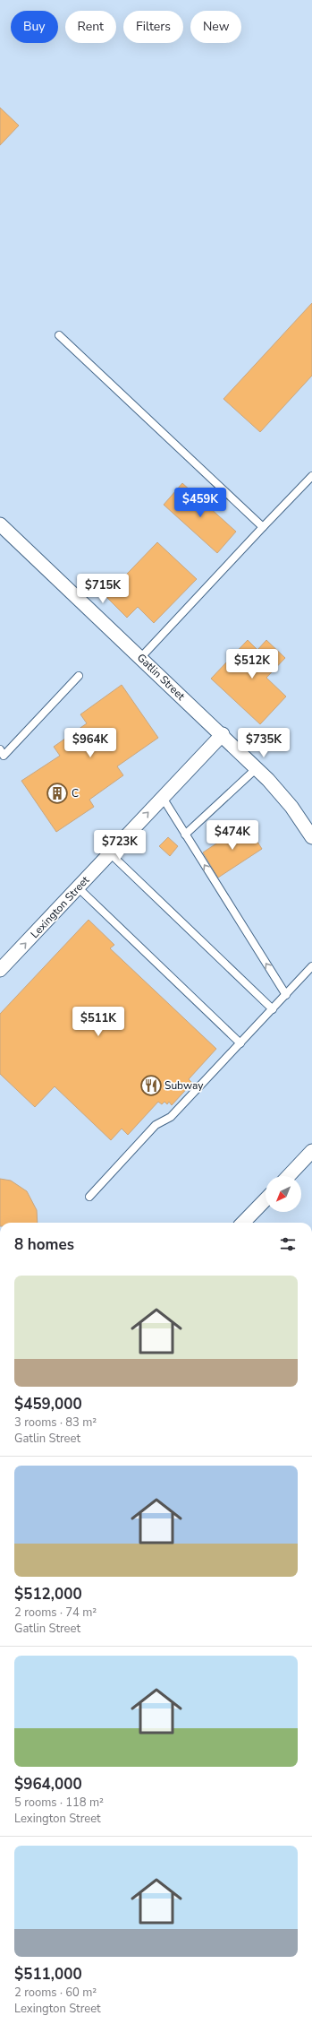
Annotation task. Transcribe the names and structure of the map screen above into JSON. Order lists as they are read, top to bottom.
{
  "streets": {
    "street": ["Gatlin Street", "Lexington Street"]
  },
  "crossings": [
    ["Gatlin Street", "Lexington Street"]
  ],
  "one_way": ["Lexington Street"],
  "places": {
    "building": ["C"],
    "restaurant": ["Subway"]
  },
  "north": "bottom left",
  "page": {
    "chip": [
      "Buy",
      "Rent",
      "Filters",
      "New"
    ],
    "price": [
      "$459K",
      "$715K",
      "$512K",
      "$964K",
      "$735K",
      "$474K",
      "$723K",
      "$511K"
    ],
    "heading": "8 homes",
    "list": [
      {
        "name": "$459,000",
        "note": "3 rooms · 83 m² · Gatlin Street"
      },
      {
        "name": "$512,000",
        "note": "2 rooms · 74 m² · Gatlin Street"
      },
      {
        "name": "$964,000",
        "note": "5 rooms · 118 m² · Lexington Street"
      },
      {
        "name": "$511,000",
        "note": "2 rooms · 60 m² · Lexington Street"
      }
    ]
  }
}
